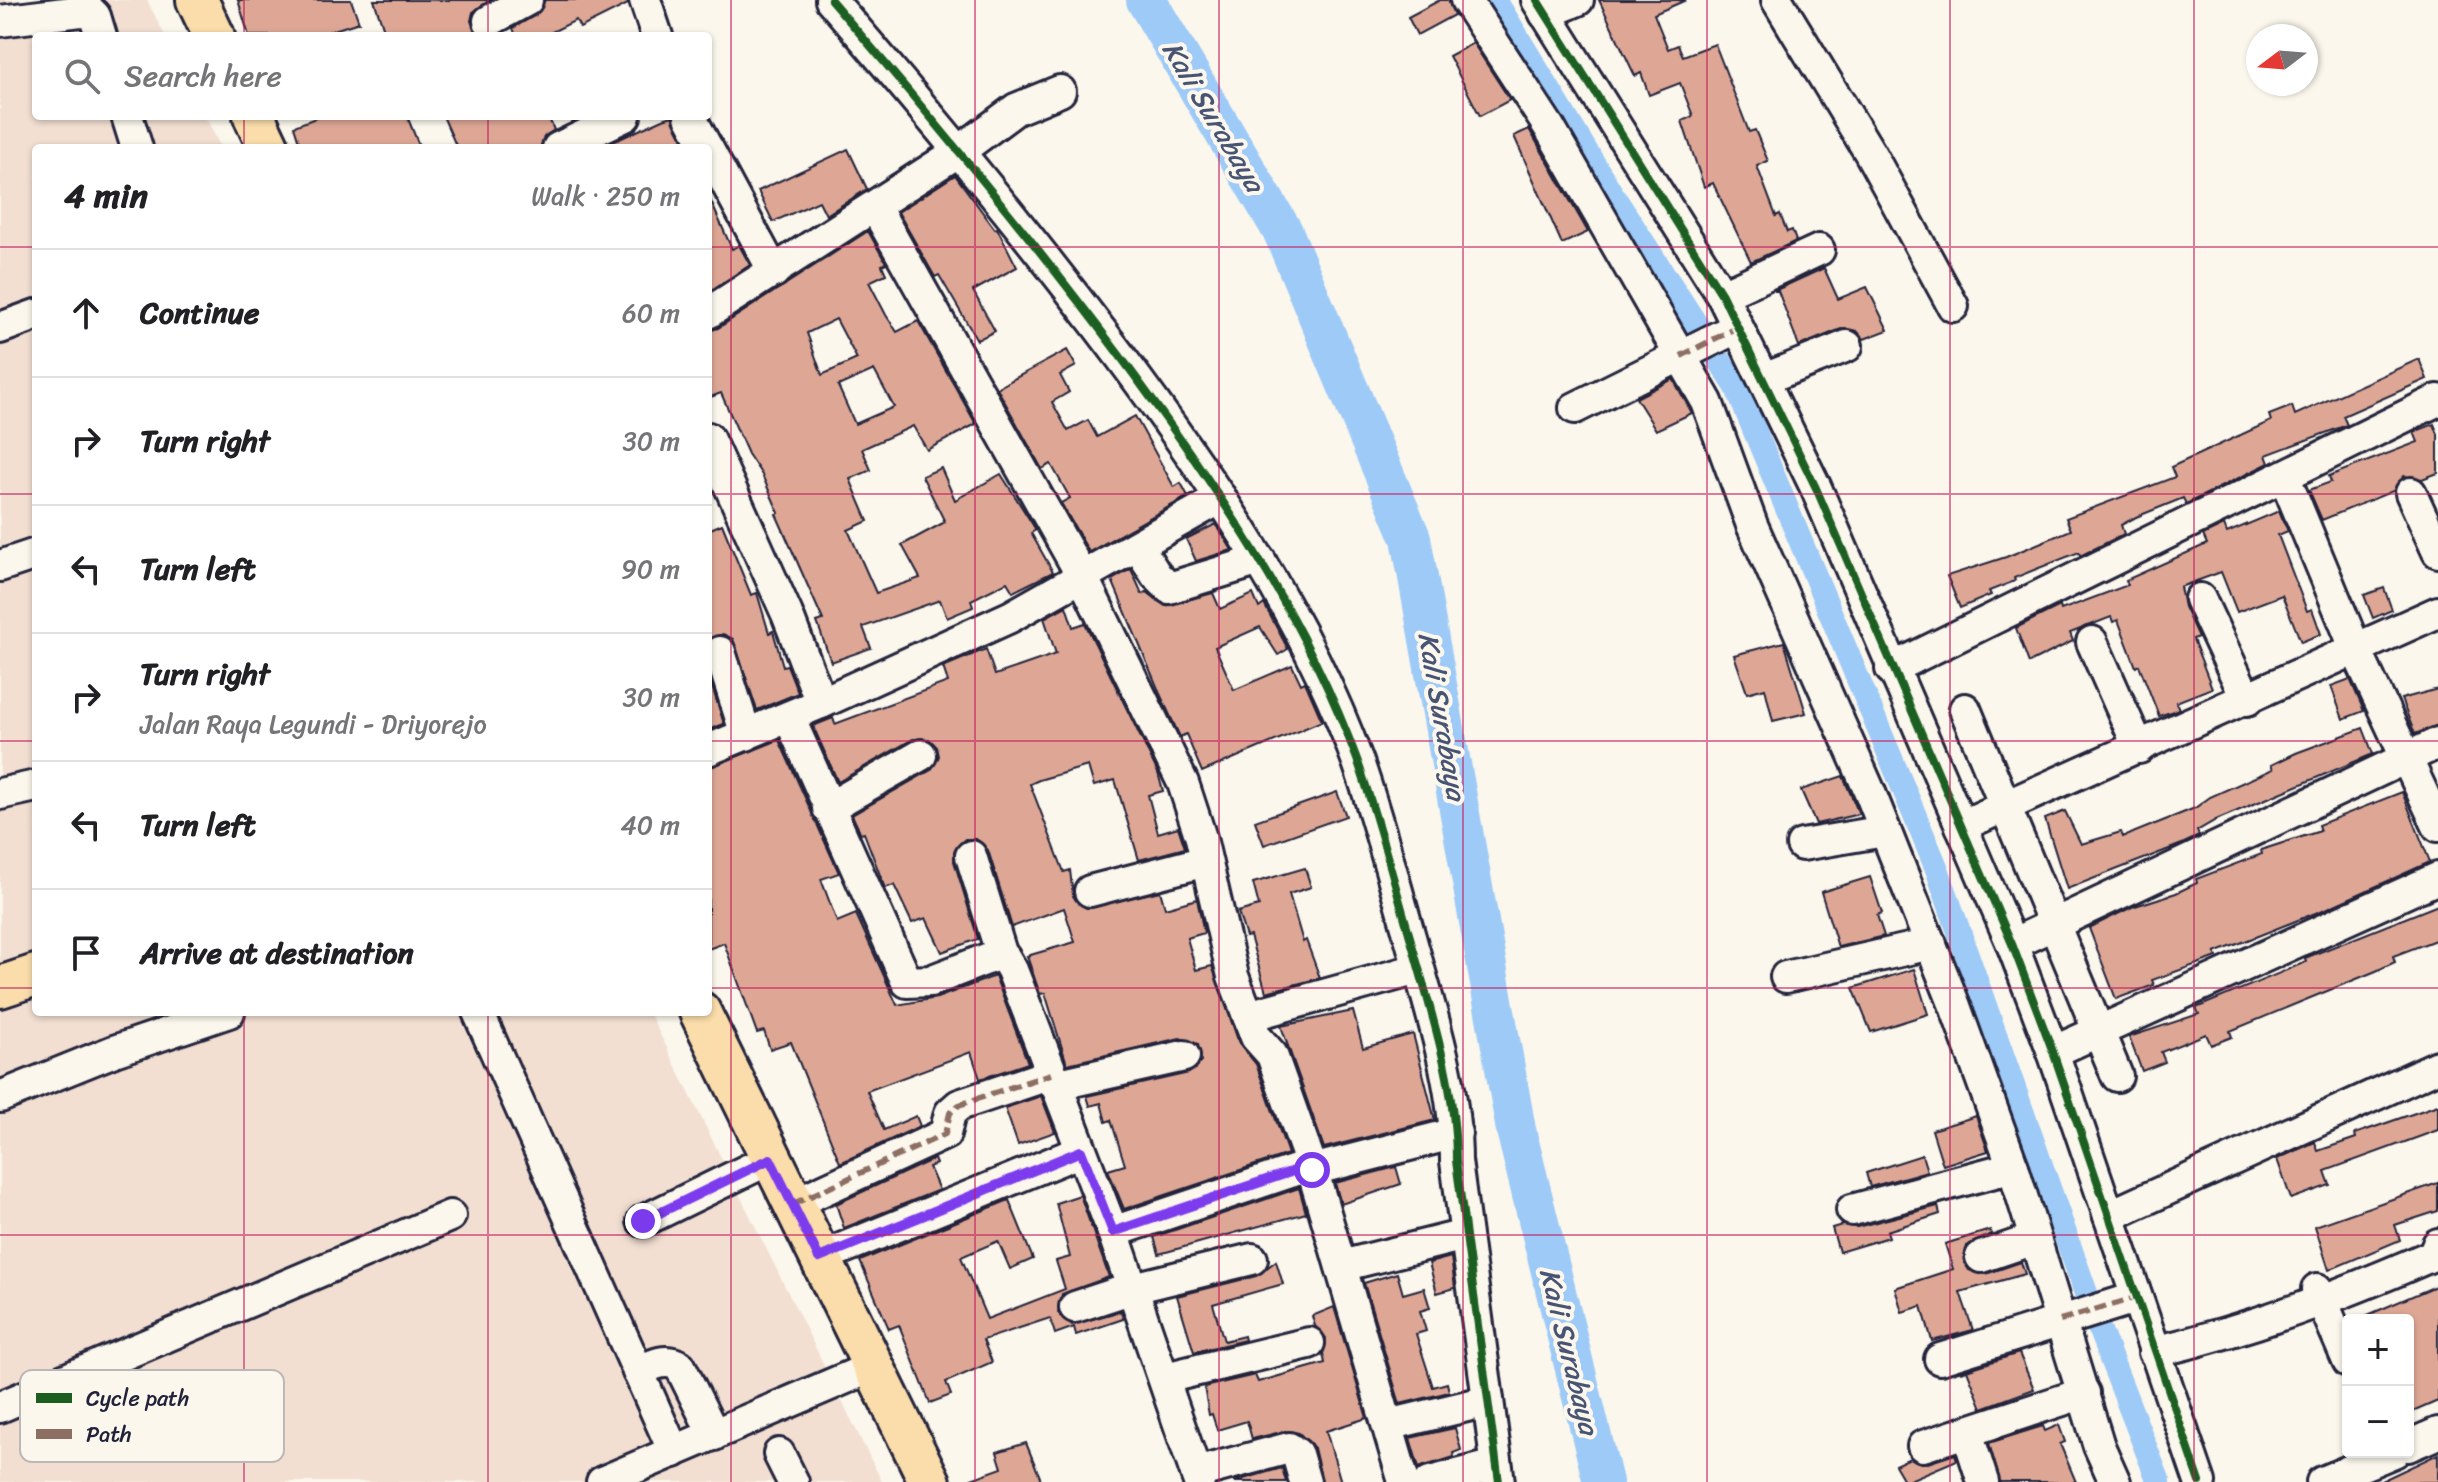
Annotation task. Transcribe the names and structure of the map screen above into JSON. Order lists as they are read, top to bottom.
{
  "water": ["Kali Surabaya"],
  "legend": ["Cycle path", "Path"],
  "north": "left",
  "page": {
    "search": "Search here",
    "heading": ["4 min", "Walk · 250 m"],
    "list": [
      ["Continue", "60 m"],
      ["Turn right", "30 m"],
      ["Turn left", "90 m"],
      ["Turn right", "Jalan Raya Legundi - Driyorejo", "30 m"],
      ["Turn left", "40 m"],
      "Arrive at destination"
    ],
    "map_buttons": ["+", "−"]
  }
}
